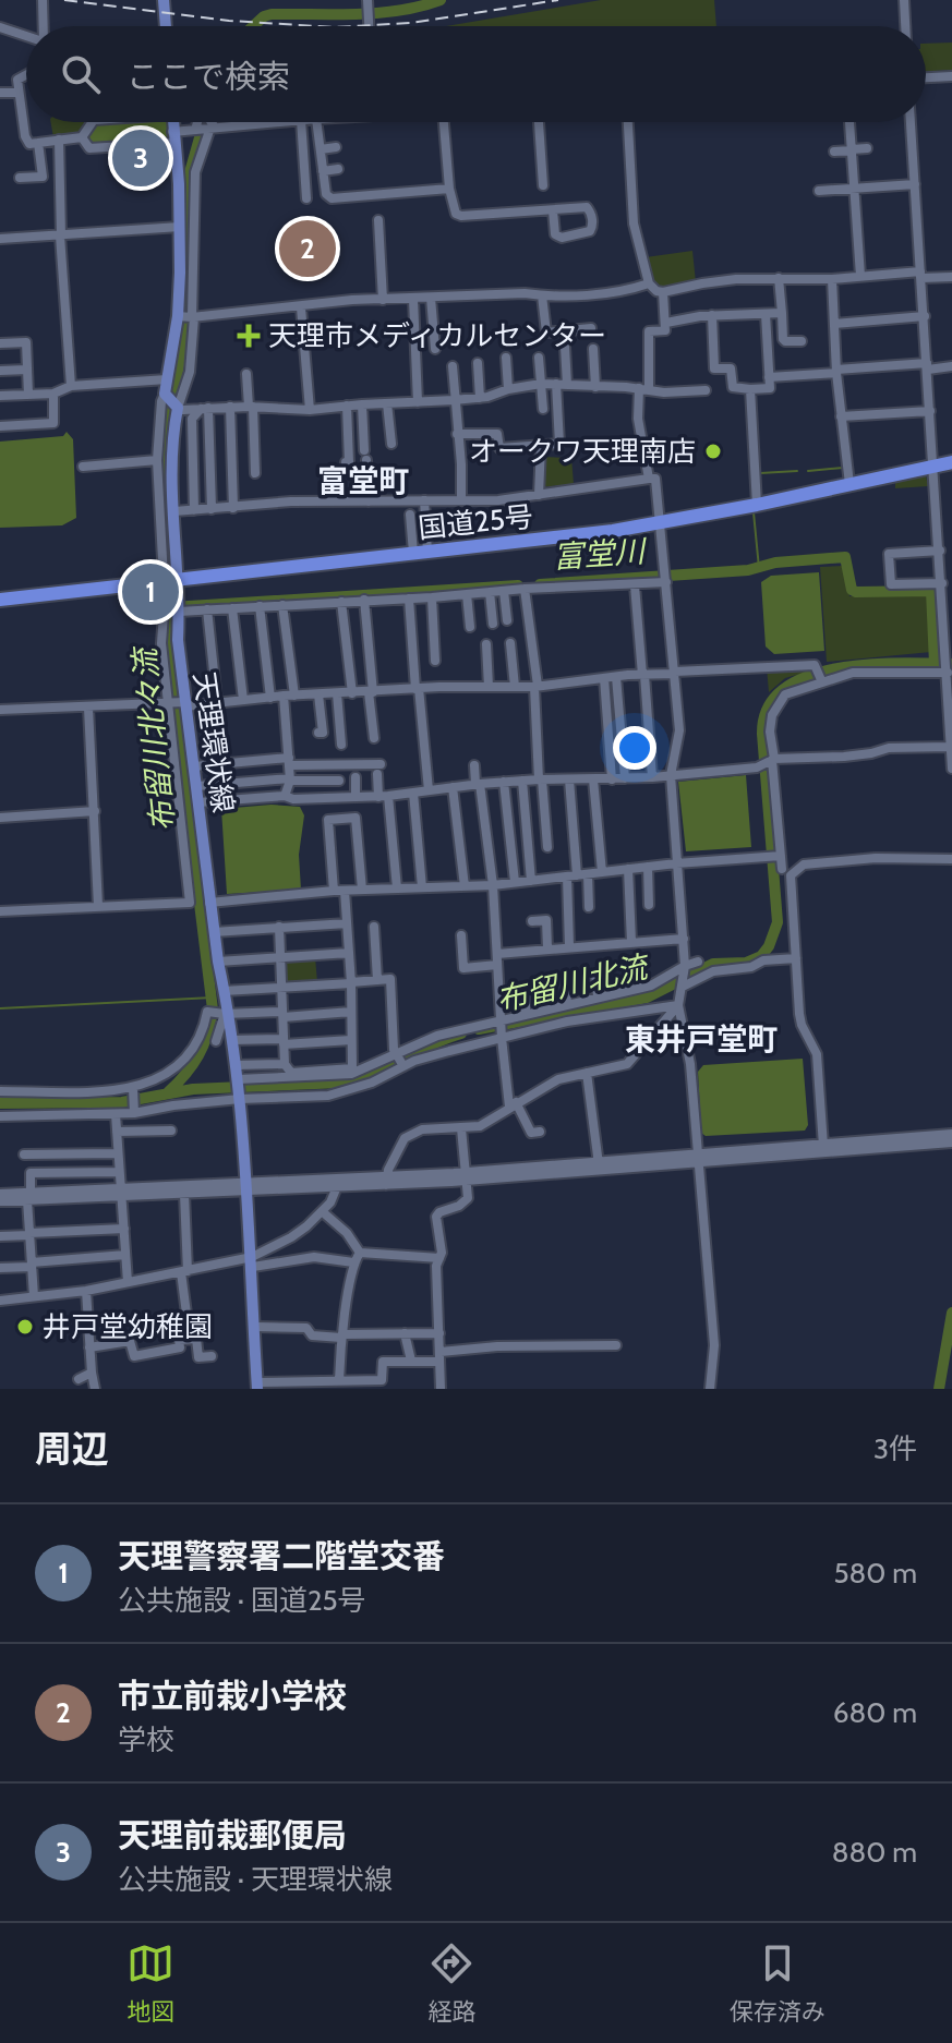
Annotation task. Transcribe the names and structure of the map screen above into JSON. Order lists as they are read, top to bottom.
{
  "streets": {
    "highway": ["国道25号"],
    "main road": ["天理環状線"]
  },
  "crossings": [
    ["国道25号", "天理環状線"]
  ],
  "districts": ["富堂町", "東井戸堂町"],
  "water": ["富堂川", "布留川北々流", "布留川北流"],
  "places": {
    "health": ["天理市メディカルセンター"],
    "other": ["オークワ天理南店", "井戸堂幼稚園"]
  },
  "page": {
    "search": "ここで検索",
    "pins": ["3", "2", "1"],
    "heading": ["周辺", "3件"],
    "list": [
      {
        "mark": "1",
        "name": "天理警察署二階堂交番",
        "note": "公共施設 · 国道25号",
        "value": "580 m"
      },
      {
        "mark": "2",
        "name": "市立前栽小学校",
        "note": "学校",
        "value": "680 m"
      },
      {
        "mark": "3",
        "name": "天理前栽郵便局",
        "note": "公共施設 · 天理環状線",
        "value": "880 m"
      }
    ],
    "nav": ["地図", "経路", "保存済み"]
  }
}
